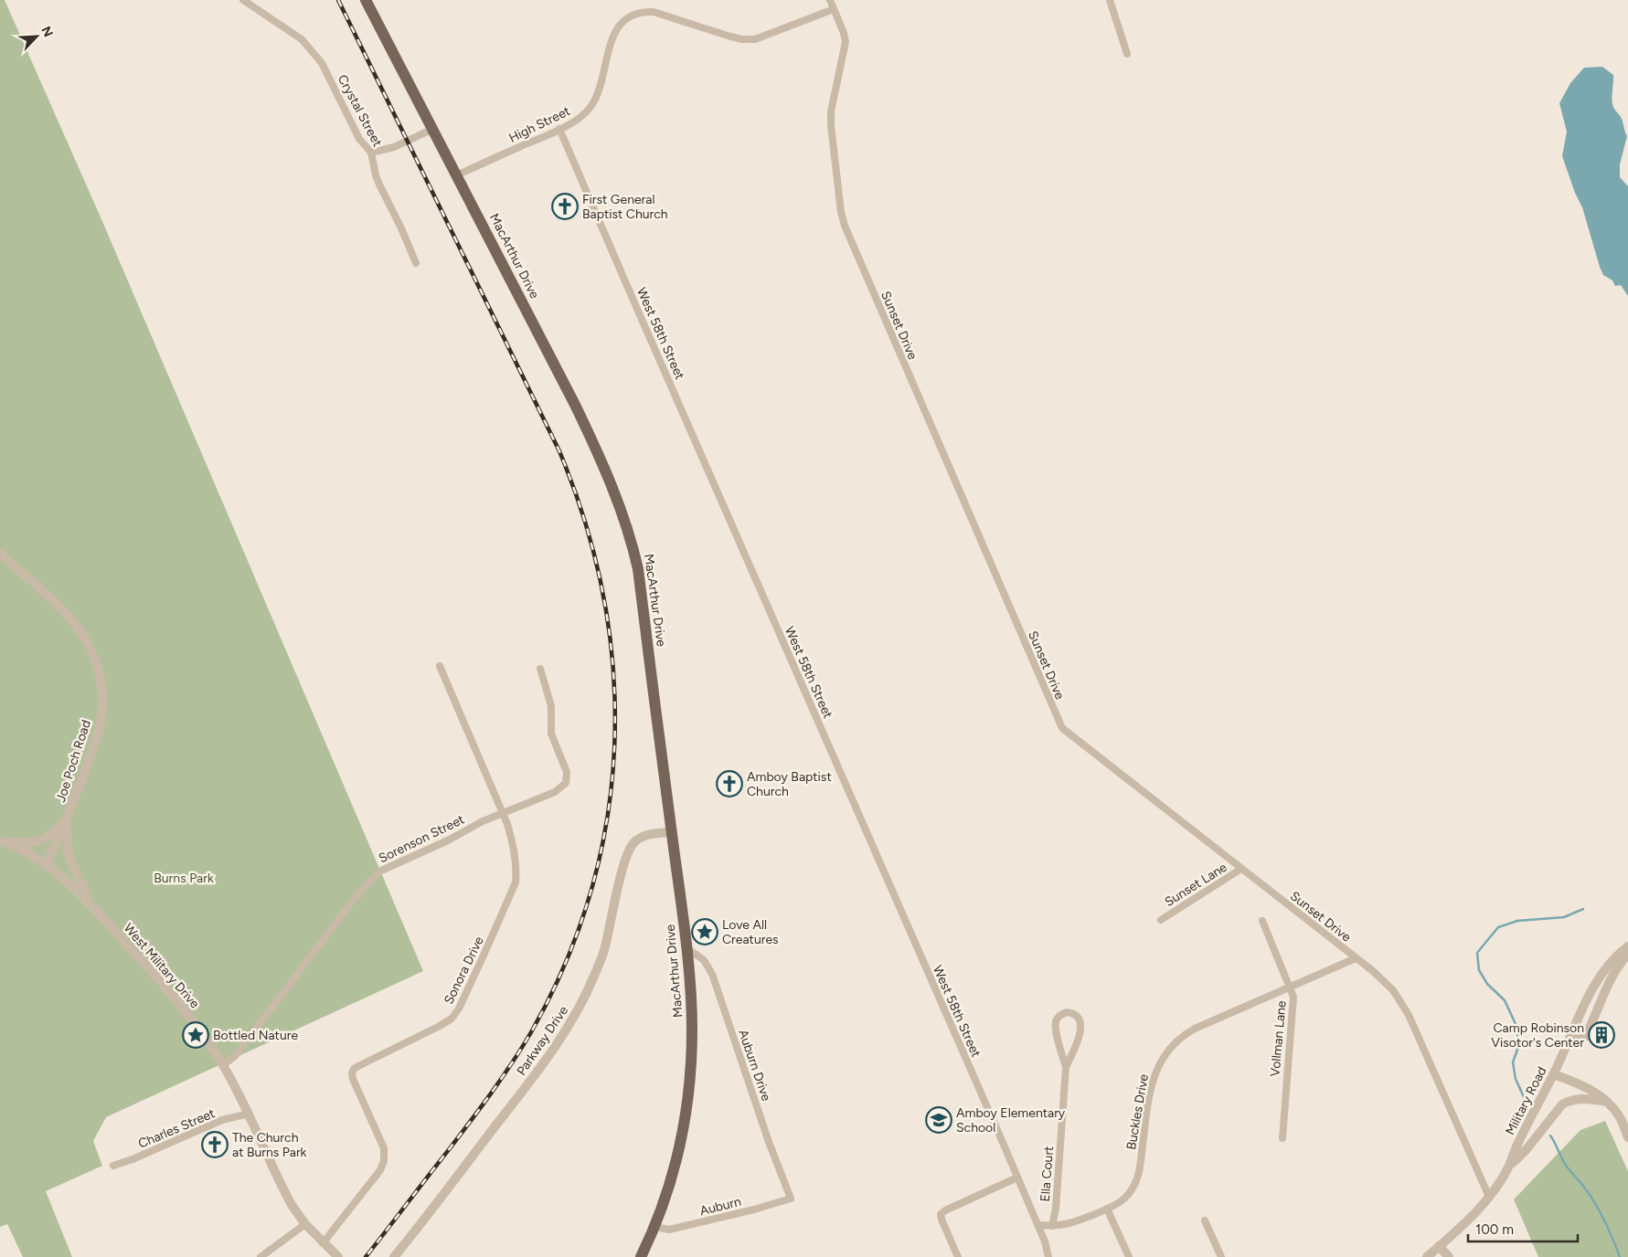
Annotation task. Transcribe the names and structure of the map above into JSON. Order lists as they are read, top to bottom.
{
  "streets": {
    "main road": ["MacArthur Drive"],
    "street": [
      "Crystal Street",
      "High Street",
      "Sunset Drive",
      "West 58th Street",
      "Joe Poch Road",
      "Sorenson Street",
      "Sunset Lane",
      "West Military Drive",
      "Sonora Drive",
      "Vollman Lane",
      "Parkway Drive",
      "Auburn Drive",
      "Military Road",
      "Buckles Drive",
      "Charles Street",
      "Ella Court",
      "Auburn"
    ]
  },
  "crossings": [
    ["High Street", "MacArthur Drive"],
    ["High Street", "Sunset Drive"],
    ["High Street", "West 58th Street"],
    ["MacArthur Drive", "Parkway Drive"],
    ["MacArthur Drive", "Auburn Drive"],
    ["MacArthur Drive", "Auburn"],
    ["Sunset Drive", "Sunset Lane"],
    ["Sunset Drive", "Military Road"],
    ["Sunset Drive", "Buckles Drive"],
    ["Joe Poch Road", "West Military Drive"],
    ["Sorenson Street", "West Military Drive"],
    ["Sorenson Street", "Sonora Drive"],
    ["West Military Drive", "Sonora Drive"],
    ["West Military Drive", "Charles Street"],
    ["Vollman Lane", "Buckles Drive"],
    ["Auburn Drive", "Auburn"],
    ["Buckles Drive", "Ella Court"]
  ],
  "parks": ["Burns Park"],
  "places": {
    "church": ["First General Baptist Church", "Amboy Baptist Church", "The Church at Burns Park"],
    "place": ["Love All Creatures", "Bottled Nature"],
    "building": ["Camp Robinson Visotor's Center"],
    "school or university": ["Amboy Elementary School"]
  },
  "scale_bar": "100 m",
  "north": "top right"
}
